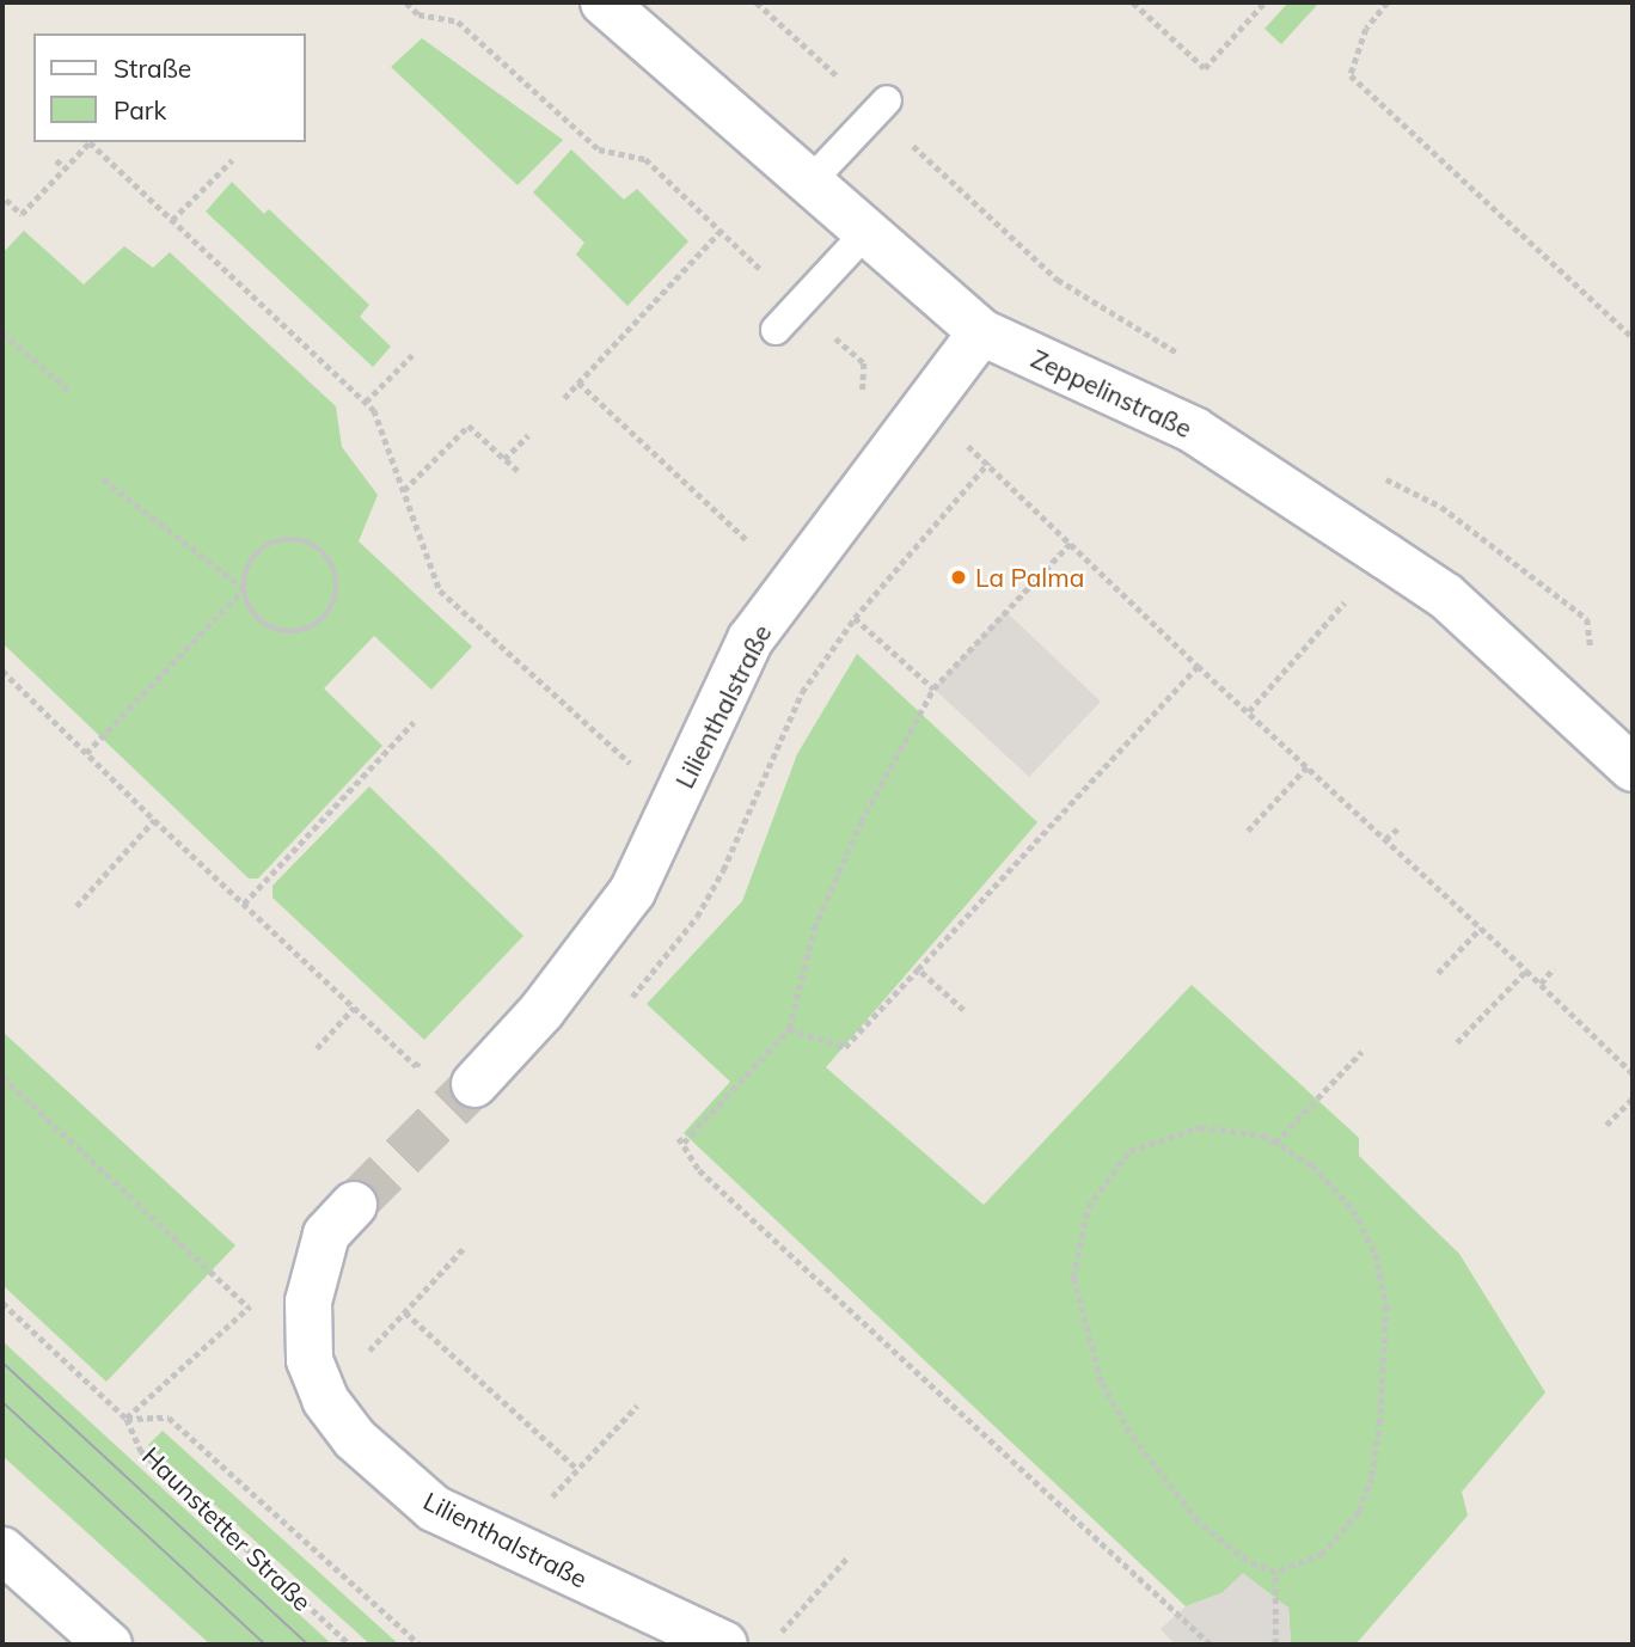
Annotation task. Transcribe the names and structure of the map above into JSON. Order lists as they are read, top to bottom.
{
  "streets": {
    "street": ["Zeppelinstraße", "Lilienthalstraße"],
    "path": ["Haunstetter Straße"]
  },
  "crossings": [
    ["Zeppelinstraße", "Lilienthalstraße"]
  ],
  "places": ["La Palma"],
  "legend": ["Straße", "Park"]
}
